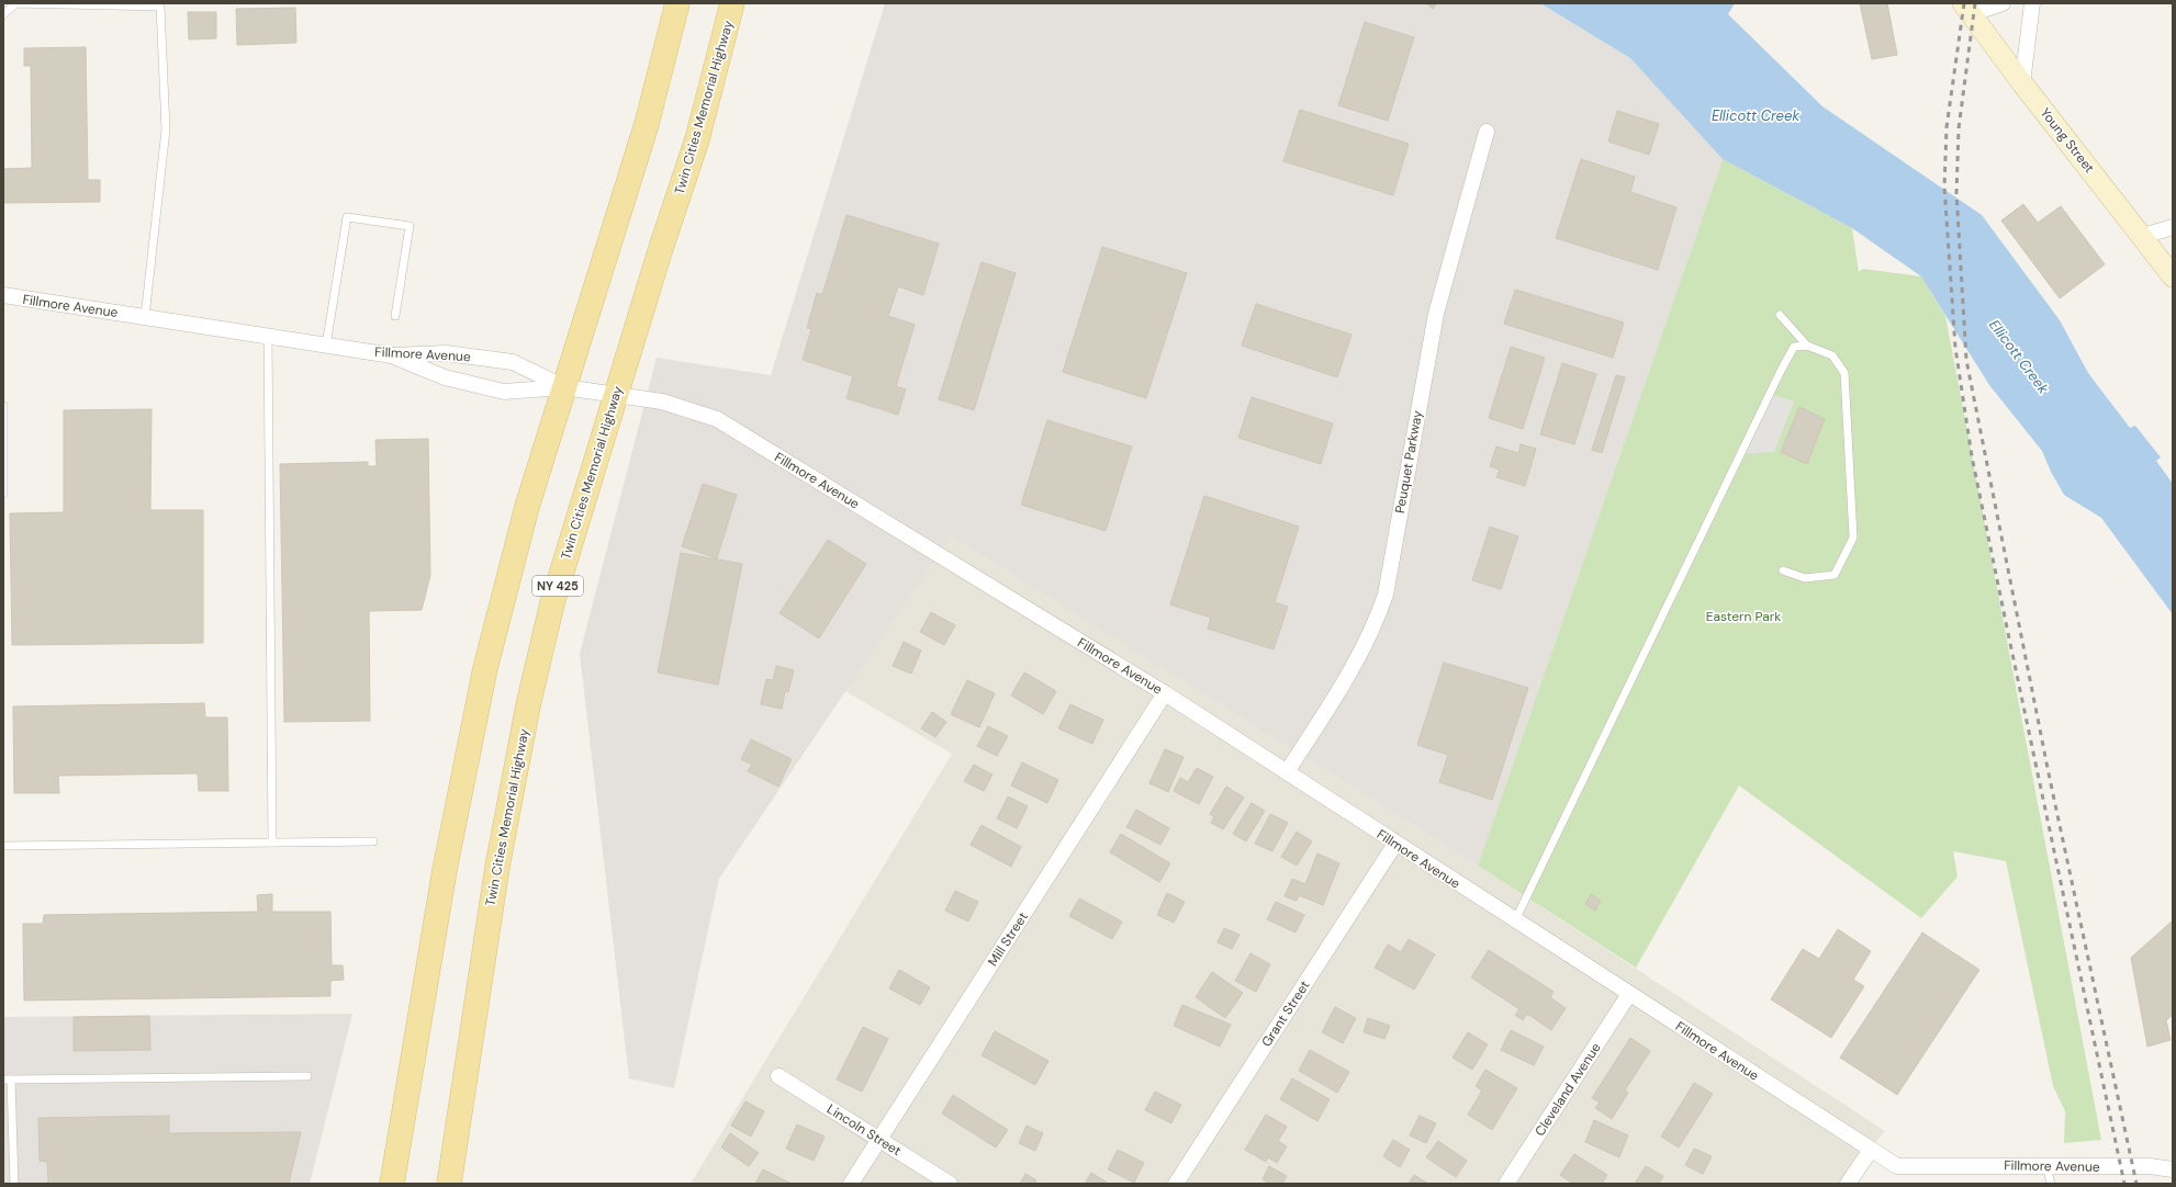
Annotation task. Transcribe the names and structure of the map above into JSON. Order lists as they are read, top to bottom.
{
  "streets": {
    "main road": ["Twin Cities Memorial Highway", "NY 425"],
    "street": [
      "Young Street",
      "Fillmore Avenue",
      "Peuquet Parkway",
      "Mill Street",
      "Grant Street",
      "Cleveland Avenue",
      "Lincoln Street"
    ]
  },
  "crossings": [
    ["Twin Cities Memorial Highway", "Fillmore Avenue"],
    ["Fillmore Avenue", "Peuquet Parkway"],
    ["Fillmore Avenue", "Mill Street"],
    ["Fillmore Avenue", "Grant Street"],
    ["Fillmore Avenue", "Cleveland Avenue"],
    ["Mill Street", "Lincoln Street"]
  ],
  "water": ["Ellicott Creek"],
  "parks": ["Eastern Park"]
}
